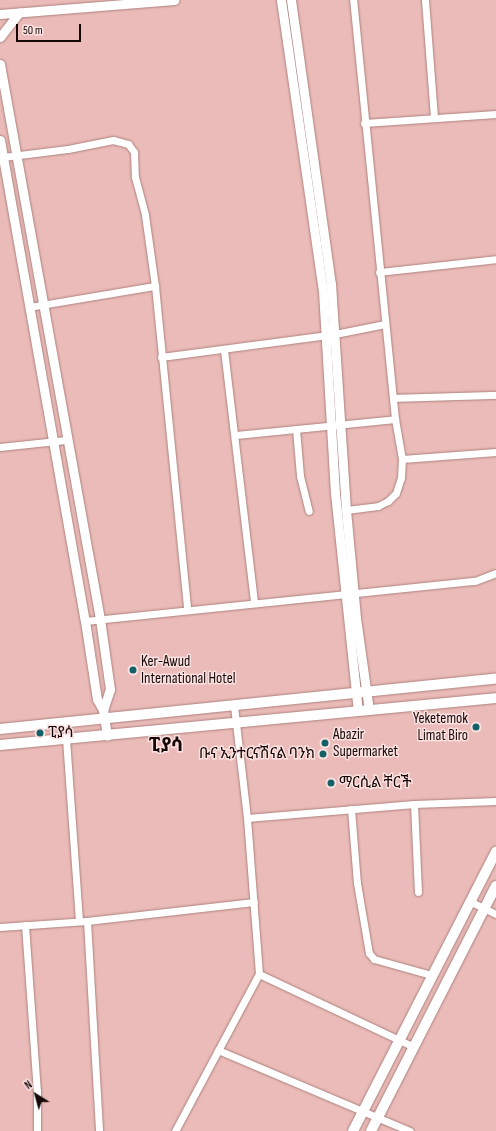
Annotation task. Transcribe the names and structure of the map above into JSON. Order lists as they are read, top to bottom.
{
  "districts": ["ፒያሳ"],
  "places": [
    "Ker-Awud International Hotel",
    "Yeketemok Limat Biro",
    "ፒያሳ",
    "Abazir Supermarket",
    "ቡና ኢንተርናሽናል ባንክ",
    "ማርሲል ቸርች"
  ],
  "scale_bar": "50 m",
  "north": "top left"
}
